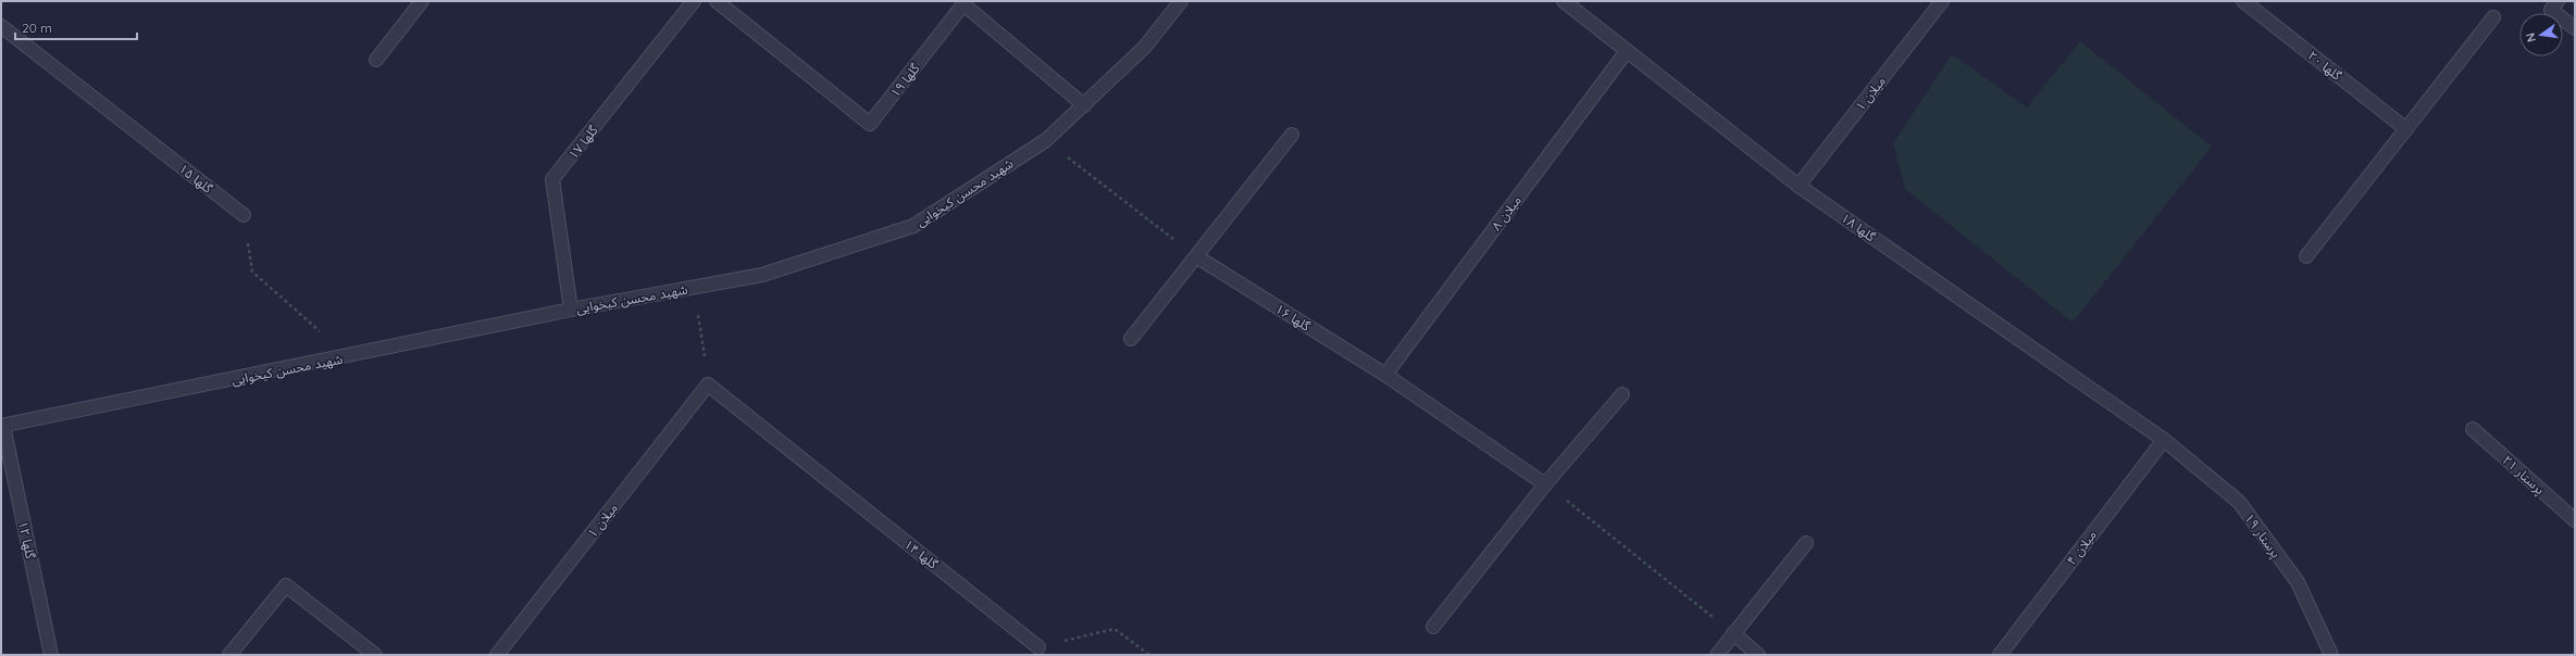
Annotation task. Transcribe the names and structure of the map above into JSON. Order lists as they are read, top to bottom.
{
  "streets": {
    "street": [
      "گلها ۲۰",
      "گلها ۱۹",
      "میلان ۱",
      "گلها ۱۷",
      "گلها ۱۵",
      "شهید محسن کیخوایی",
      "میلان ۸",
      "گلها ۱۸",
      "گلها ۱۶",
      "پرستار ۲۱",
      "پرستار ۱۹",
      "گلها ۱۲",
      "میلان ۴",
      "گلها ۱۴"
    ]
  },
  "crossings": [
    ["گلها ۱۹", "شهید محسن کیخوایی"],
    ["میلان ۱", "گلها ۱۸"],
    ["میلان ۱", "گلها ۱۴"],
    ["گلها ۱۷", "شهید محسن کیخوایی"],
    ["شهید محسن کیخوایی", "گلها ۱۲"],
    ["میلان ۸", "گلها ۱۸"],
    ["میلان ۸", "گلها ۱۶"],
    ["گلها ۱۸", "پرستار ۱۹"],
    ["گلها ۱۸", "میلان ۴"],
    ["پرستار ۱۹", "میلان ۴"]
  ],
  "scale_bar": "20 m",
  "north": "left"
}
